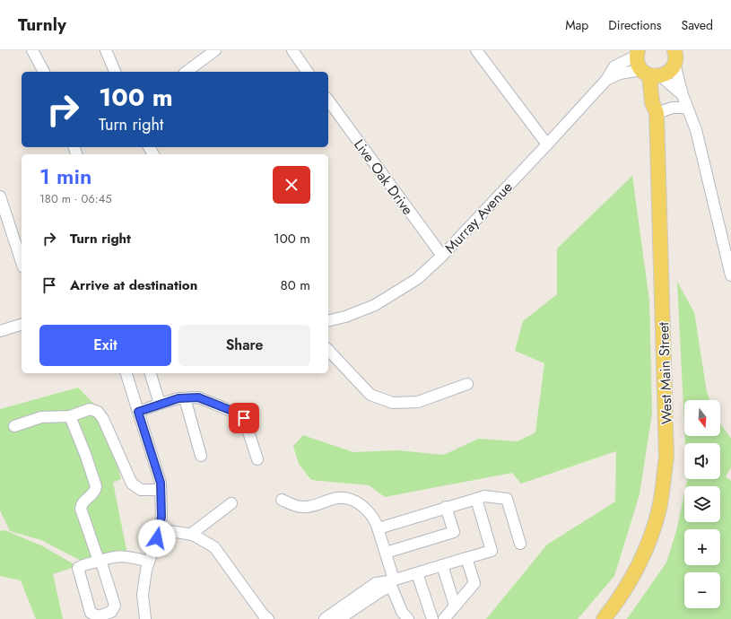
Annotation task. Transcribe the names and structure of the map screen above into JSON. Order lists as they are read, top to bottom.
{
  "streets": {
    "main road": ["Murray Avenue", "West Main Street"],
    "street": ["Live Oak Drive"]
  },
  "crossings": [
    ["Live Oak Drive", "Murray Avenue"],
    ["Murray Avenue", "West Main Street"]
  ],
  "north": "bottom",
  "page": {
    "header": "Turnly",
    "nav": ["Map", "Directions", "Saved"],
    "turn": ["100 m", "Turn right"],
    "heading": ["1 min", "180 m · 06:45"],
    "list": [
      {
        "name": "Turn right",
        "value": "100 m"
      },
      {
        "name": "Arrive at destination",
        "value": "80 m"
      }
    ],
    "buttons": ["Exit", "Share"],
    "map_buttons": ["+", "−"]
  }
}
